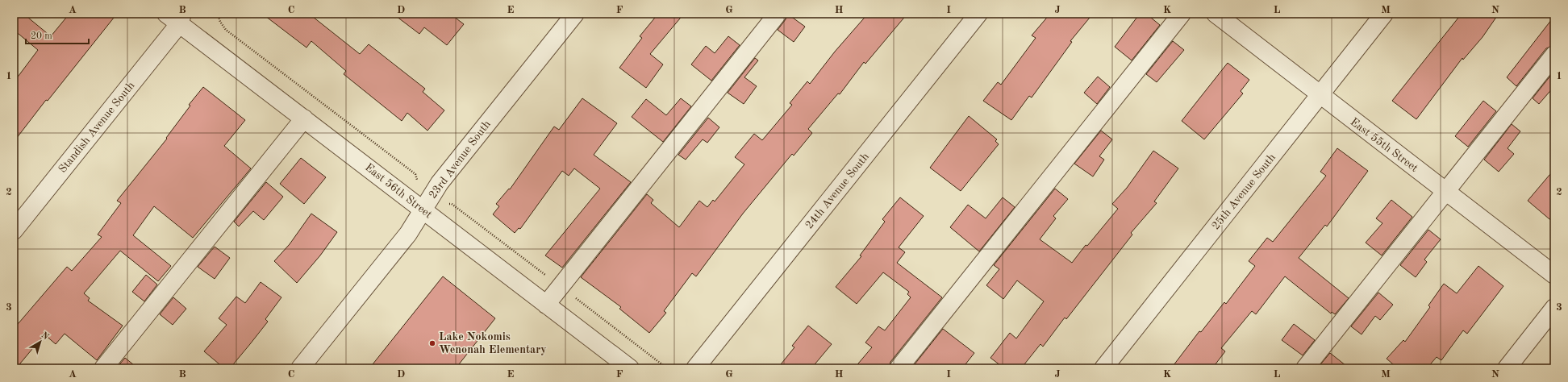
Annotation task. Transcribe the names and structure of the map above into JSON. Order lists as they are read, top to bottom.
{
  "streets": {
    "street": [
      "Standish Avenue South",
      "East 55th Street",
      "23rd Avenue South",
      "East 56th Street",
      "24th Avenue South",
      "25th Avenue South"
    ]
  },
  "crossings": [
    ["Standish Avenue South", "East 56th Street"],
    ["East 55th Street", "25th Avenue South"],
    ["23rd Avenue South", "East 56th Street"]
  ],
  "places": ["Lake Nokomis Wenonah Elementary"],
  "scale_bar": "20 m",
  "north": "top right",
  "grid": {
    "columns": [
      "A",
      "B",
      "C",
      "D",
      "E",
      "F",
      "G",
      "H",
      "I",
      "J",
      "K",
      "L",
      "M",
      "N"
    ],
    "rows": ["1", "2", "3"]
  }
}
